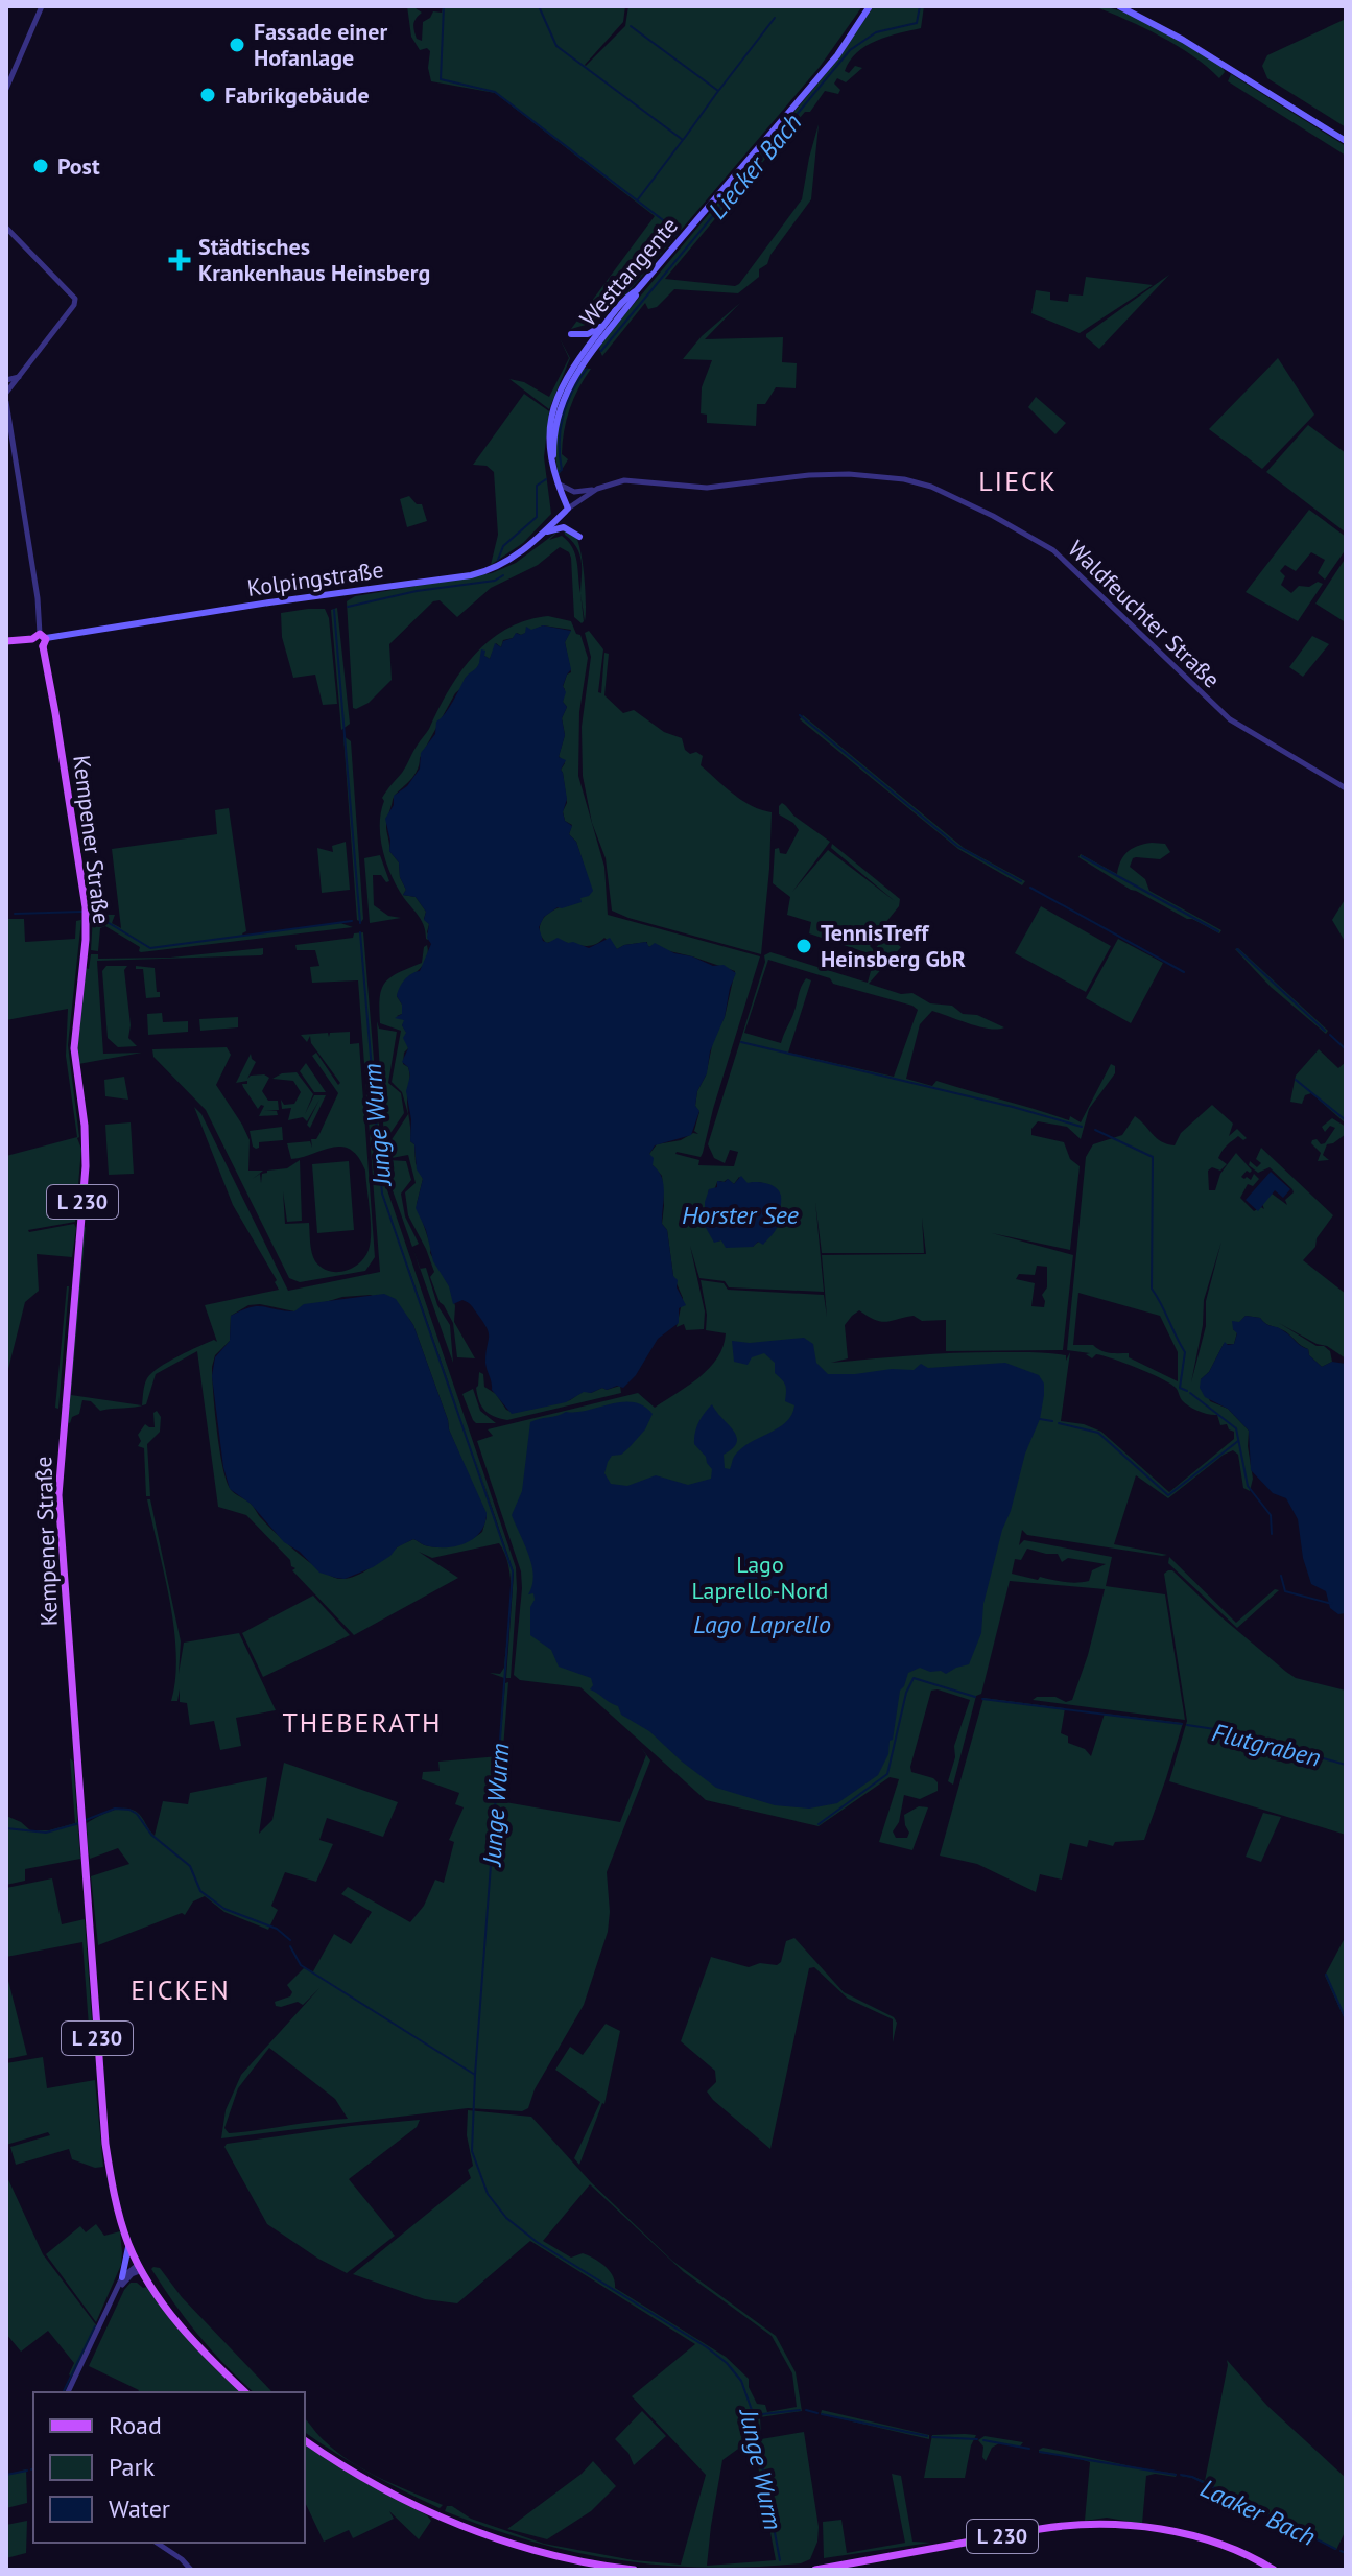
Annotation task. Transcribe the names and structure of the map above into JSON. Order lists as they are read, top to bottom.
{
  "streets": {
    "main road": [
      "Westtangente",
      "Kolpingstraße",
      "Kempener Straße",
      "L 230"
    ],
    "street": ["Waldfeuchter Straße"]
  },
  "crossings": [
    ["Westtangente", "Kolpingstraße"],
    ["Westtangente", "Waldfeuchter Straße"],
    ["Kolpingstraße", "Waldfeuchter Straße"],
    ["Kolpingstraße", "Kempener Straße"]
  ],
  "districts": ["LIECK", "THEBERATH", "EICKEN"],
  "water": [
    "Liecker Bach",
    "Junge Wurm",
    "Horster See",
    "Lago Laprello",
    "Flutgraben",
    "Laaker Bach"
  ],
  "parks": ["Lago Laprello-Nord"],
  "places": {
    "other": [
      "Fassade einer Hofanlage",
      "Fabrikgebäude",
      "Post",
      "TennisTreff Heinsberg GbR"
    ],
    "health": ["Städtisches Krankenhaus Heinsberg"]
  },
  "legend": ["Road", "Park", "Water"]
}
